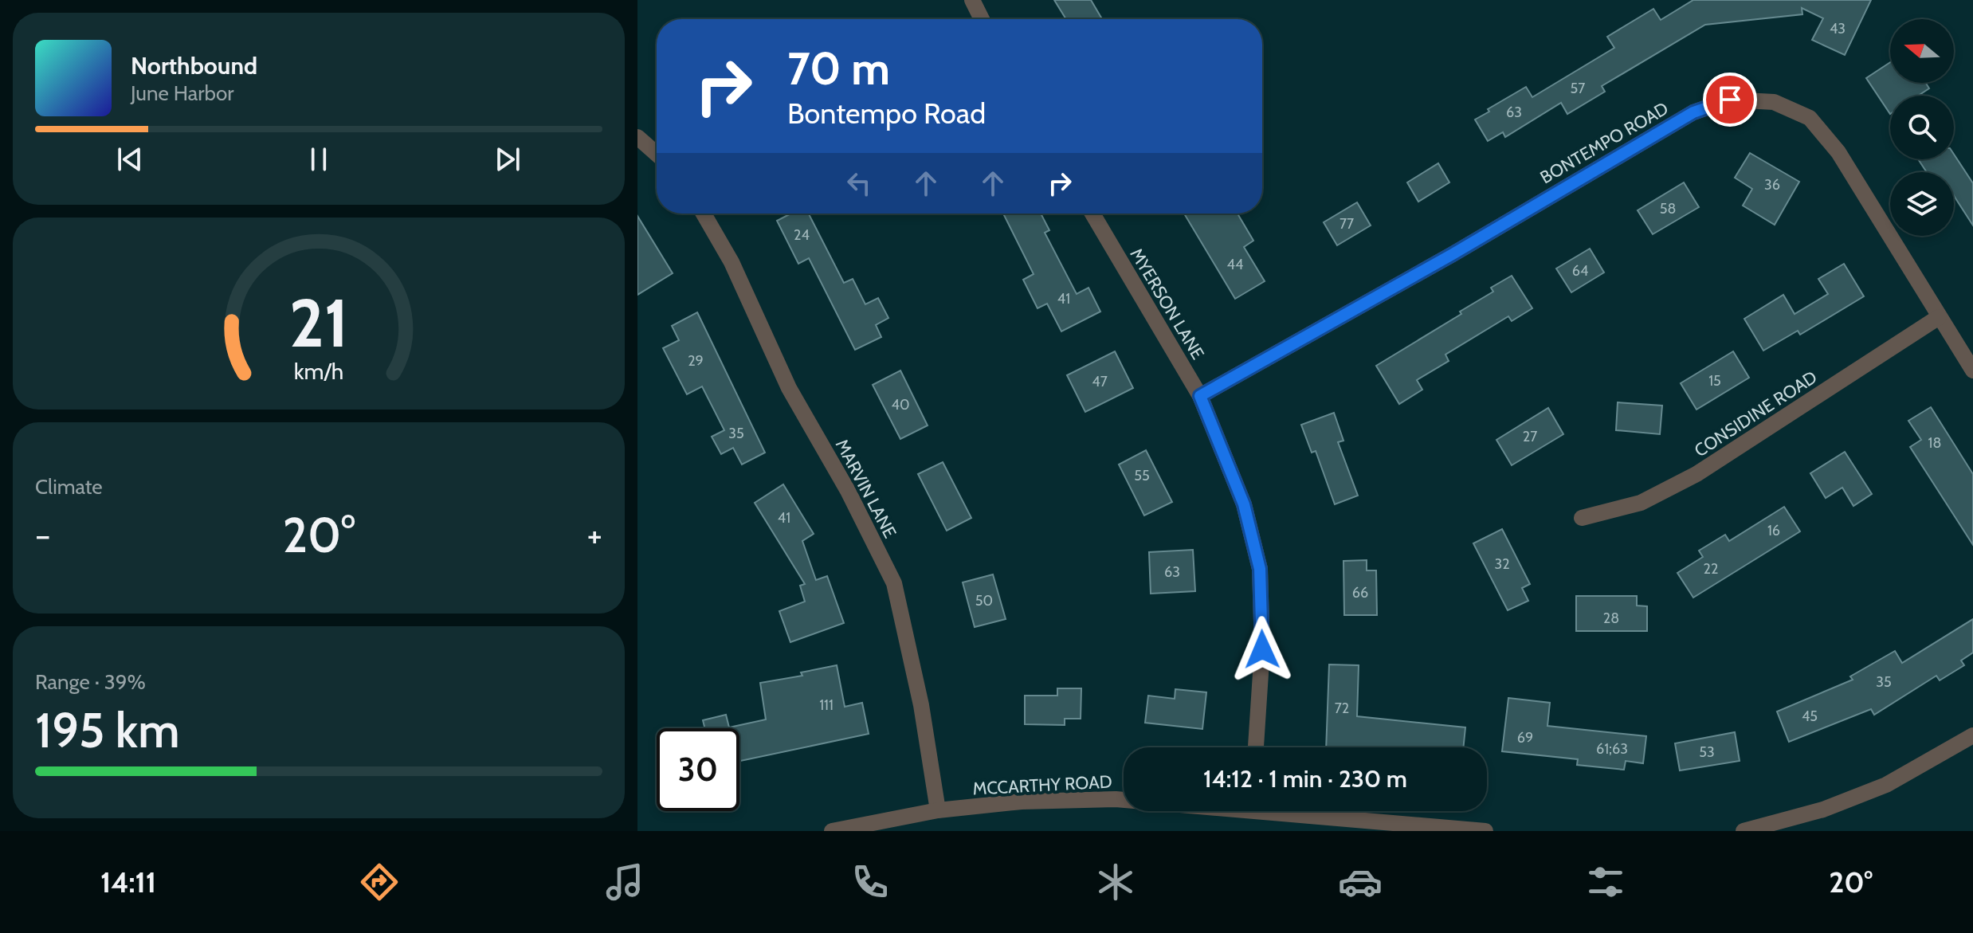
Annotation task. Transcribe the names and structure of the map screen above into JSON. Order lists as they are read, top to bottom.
{
  "streets": {
    "street": [
      "BONTEMPO ROAD",
      "MYERSON LANE",
      "CONSIDINE ROAD",
      "MARVIN LANE",
      "MCCARTHY ROAD"
    ]
  },
  "crossings": [
    ["BONTEMPO ROAD", "MYERSON LANE"],
    ["BONTEMPO ROAD", "CONSIDINE ROAD"],
    ["MARVIN LANE", "MCCARTHY ROAD"]
  ],
  "house_numbers": [
    "43",
    "57",
    "63",
    "36",
    "58",
    "77",
    "24",
    "44",
    "64",
    "41",
    "29",
    "15",
    "47",
    "40",
    "35",
    "27",
    "18",
    "55",
    "41",
    "16",
    "32",
    "22",
    "63",
    "66",
    "50",
    "28",
    "35",
    "111",
    "72",
    "45",
    "69",
    "61;63",
    "53"
  ],
  "north": "left",
  "page": {
    "turn": ["70 m", "Bontempo Road"],
    "song": ["Northbound", "June Harbor"],
    "tile": [
      "Climate",
      ["Range · 39%", "195 km"]
    ],
    "heat": ["−", "20°", "+"],
    "limit": "30",
    "trip": "14:12 · 1 min · 230 m",
    "tabs": ["14:11", "20°"],
    "gauge": ["21", "km/h"]
  }
}
